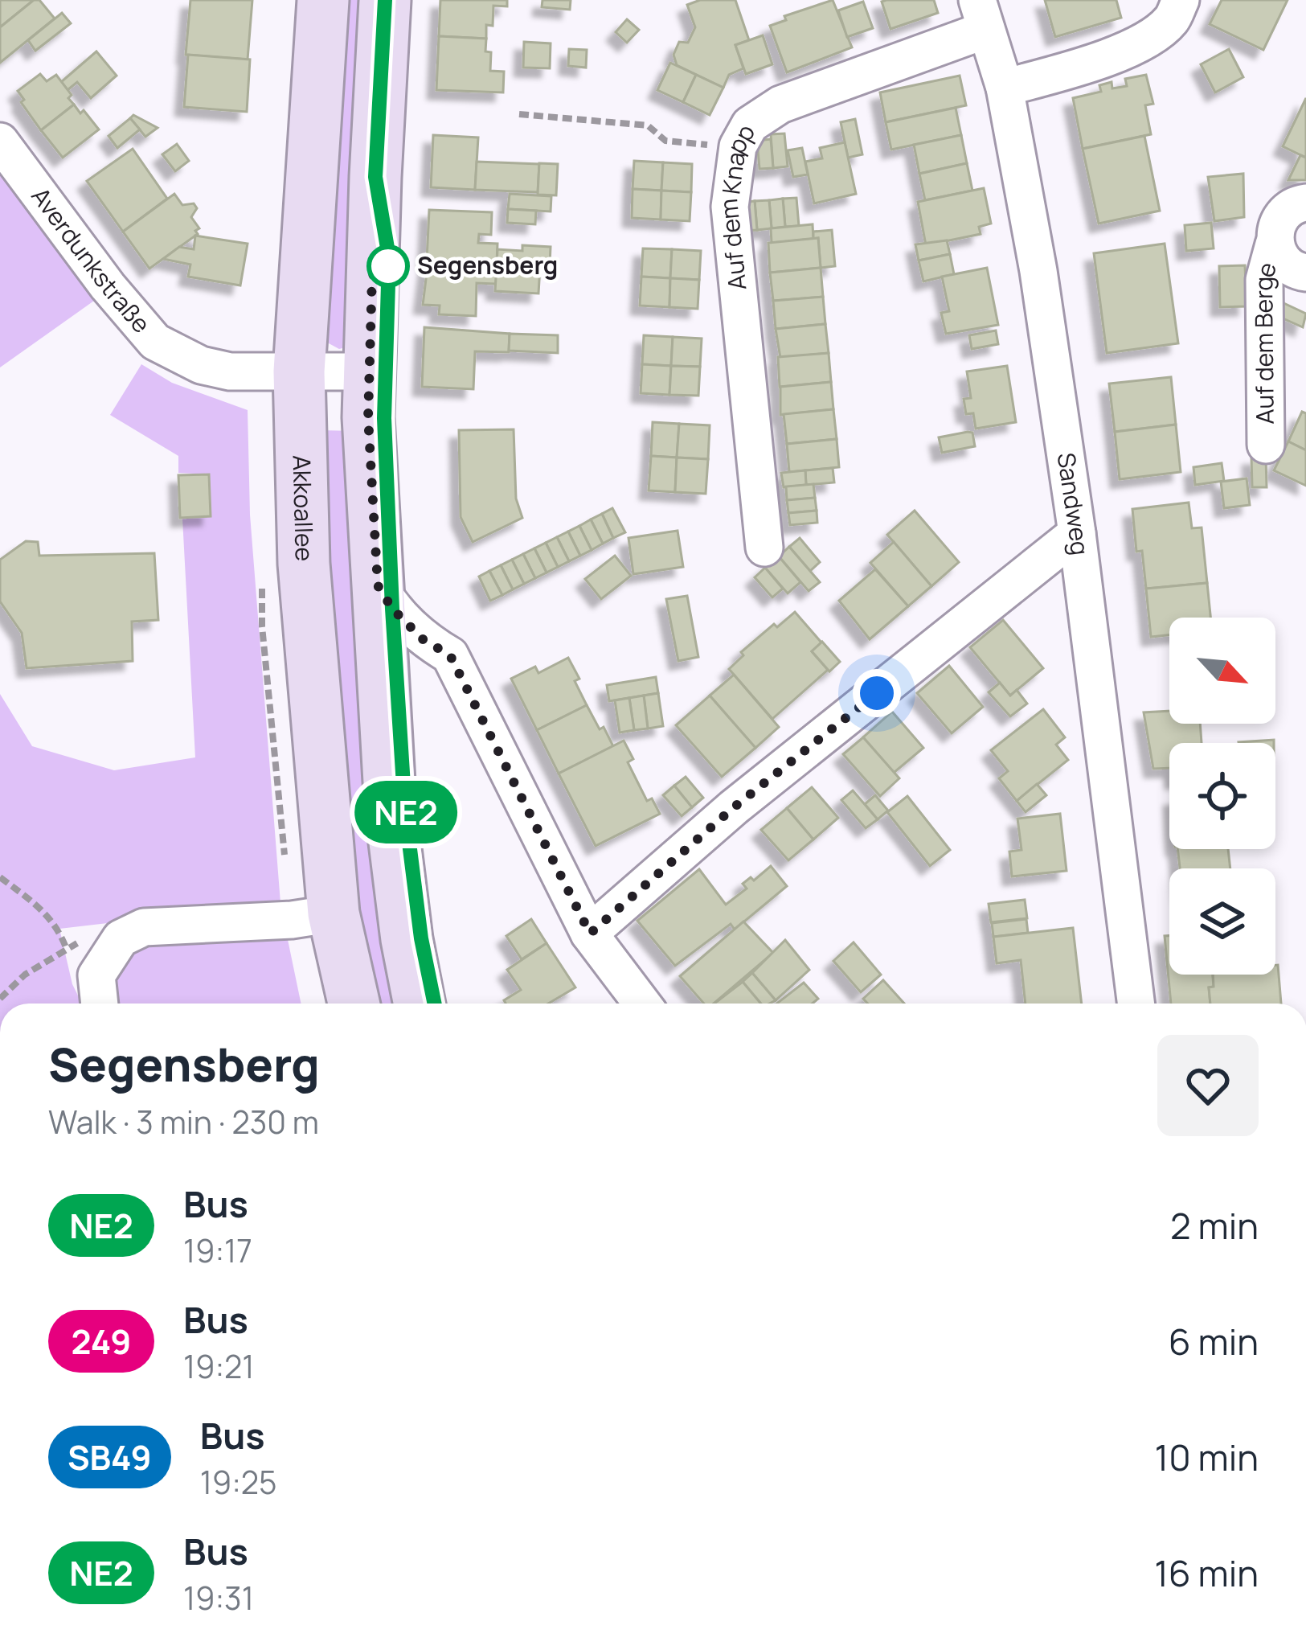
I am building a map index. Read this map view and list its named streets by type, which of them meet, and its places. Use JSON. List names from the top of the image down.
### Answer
{
  "streets": {
    "main road": ["Akkoallee"],
    "street": [
      "Auf dem Knapp",
      "Averdunkstraße",
      "Auf dem Berge",
      "Sandweg"
    ]
  },
  "crossings": [
    ["Auf dem Knapp", "Sandweg"],
    ["Averdunkstraße", "Akkoallee"]
  ],
  "places": ["Segensberg"],
  "lines": ["bus line NE2"],
  "north": "bottom right",
  "page": {
    "on_map": "NE2",
    "heading": ["Segensberg", "Walk · 3 min · 230 m"],
    "list": [
      {
        "mark": "NE2",
        "name": "Bus",
        "note": "19:17",
        "value": "2 min"
      },
      {
        "mark": "249",
        "name": "Bus",
        "note": "19:21",
        "value": "6 min"
      },
      {
        "mark": "SB49",
        "name": "Bus",
        "note": "19:25",
        "value": "10 min"
      },
      {
        "mark": "NE2",
        "name": "Bus",
        "note": "19:31",
        "value": "16 min"
      }
    ]
  }
}
